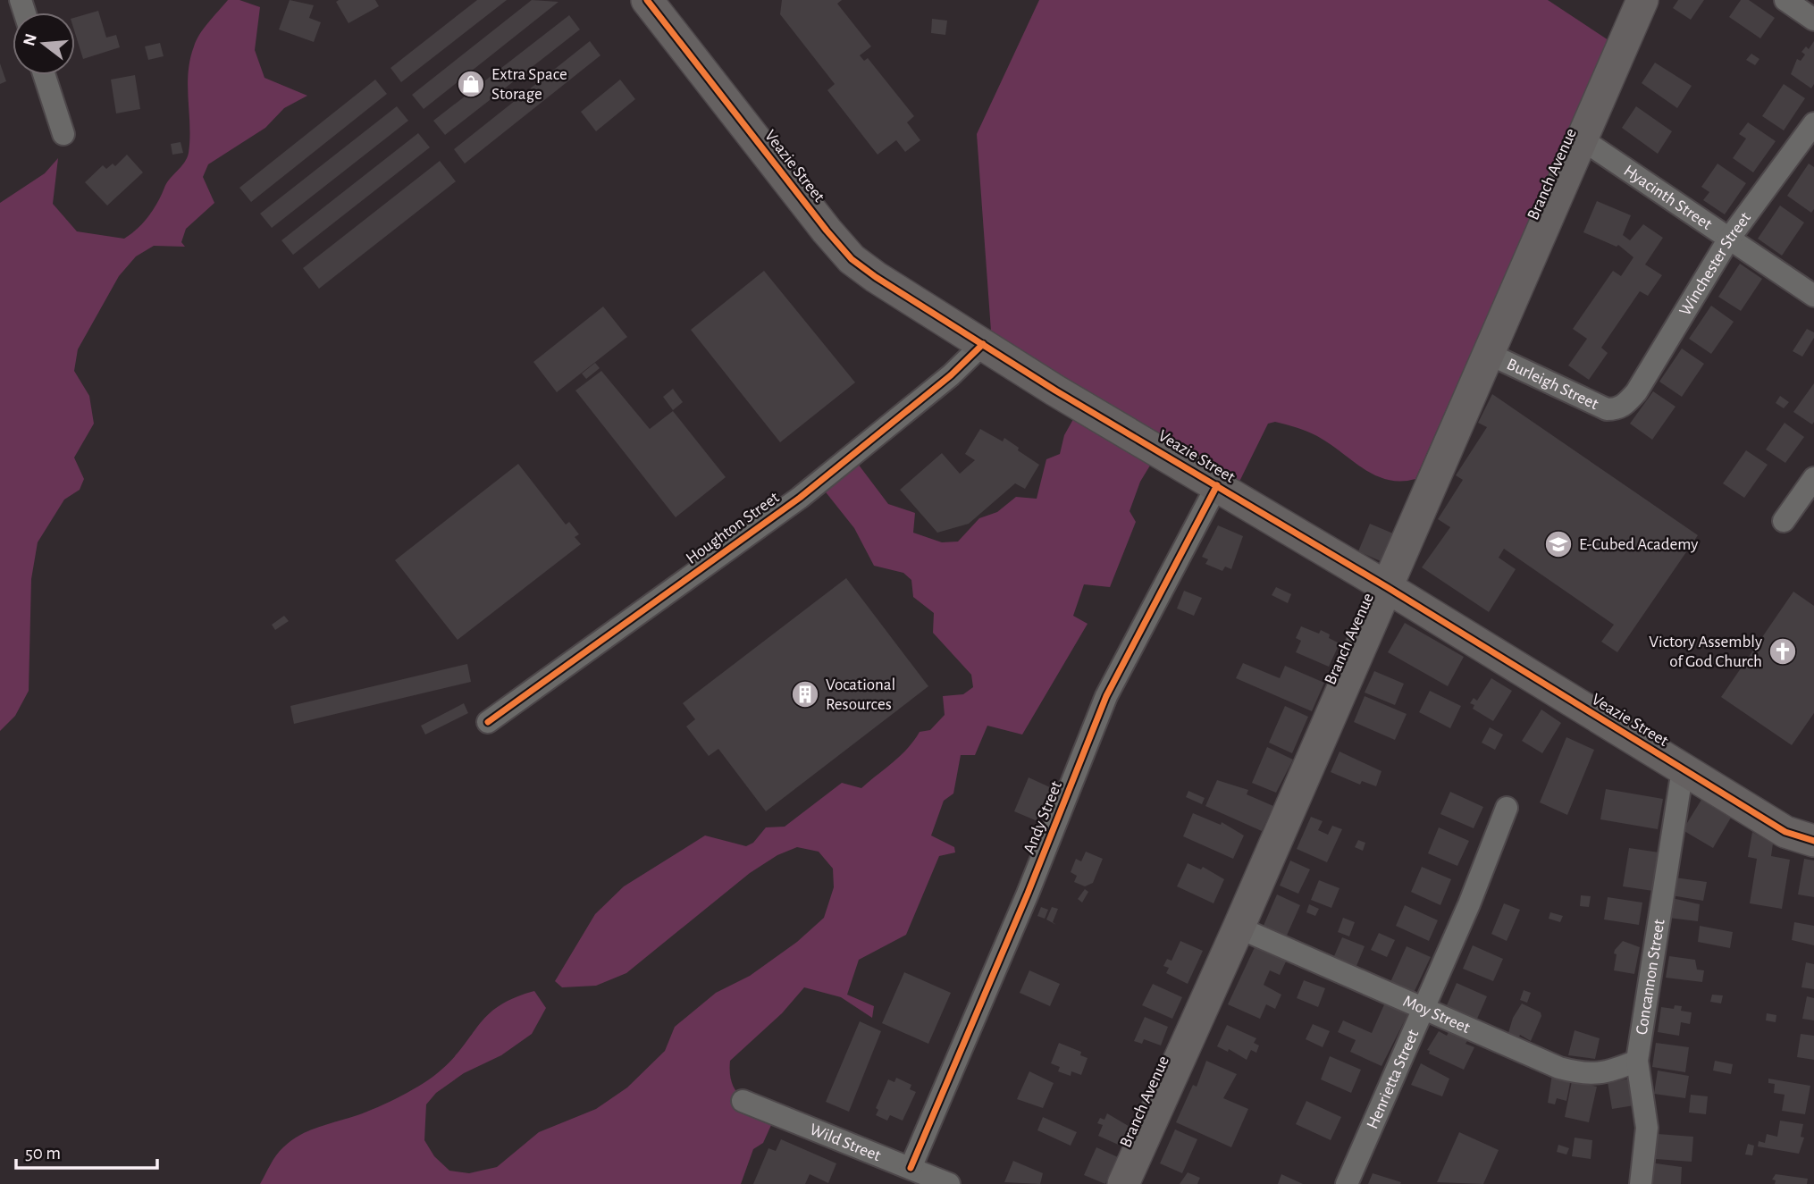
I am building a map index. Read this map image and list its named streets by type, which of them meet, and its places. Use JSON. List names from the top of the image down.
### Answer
{
  "streets": {
    "street": [
      "Veazie Street",
      "Branch Avenue",
      "Hyacinth Street",
      "Winchester Street",
      "Burleigh Street",
      "Houghton Street",
      "Andy Street",
      "Concannon Street",
      "Moy Street",
      "Henrietta Street",
      "Wild Street"
    ]
  },
  "crossings": [
    ["Veazie Street", "Branch Avenue"],
    ["Veazie Street", "Houghton Street"],
    ["Veazie Street", "Andy Street"],
    ["Veazie Street", "Concannon Street"],
    ["Branch Avenue", "Hyacinth Street"],
    ["Branch Avenue", "Burleigh Street"],
    ["Branch Avenue", "Moy Street"],
    ["Hyacinth Street", "Winchester Street"],
    ["Winchester Street", "Burleigh Street"],
    ["Andy Street", "Wild Street"],
    ["Concannon Street", "Moy Street"],
    ["Moy Street", "Henrietta Street"]
  ],
  "places": {
    "shop": ["Extra Space Storage"],
    "school or university": ["E-Cubed Academy"],
    "church": ["Victory Assembly of God Church"],
    "building": ["Vocational Resources"]
  },
  "scale_bar": "50 m",
  "north": "left"
}
